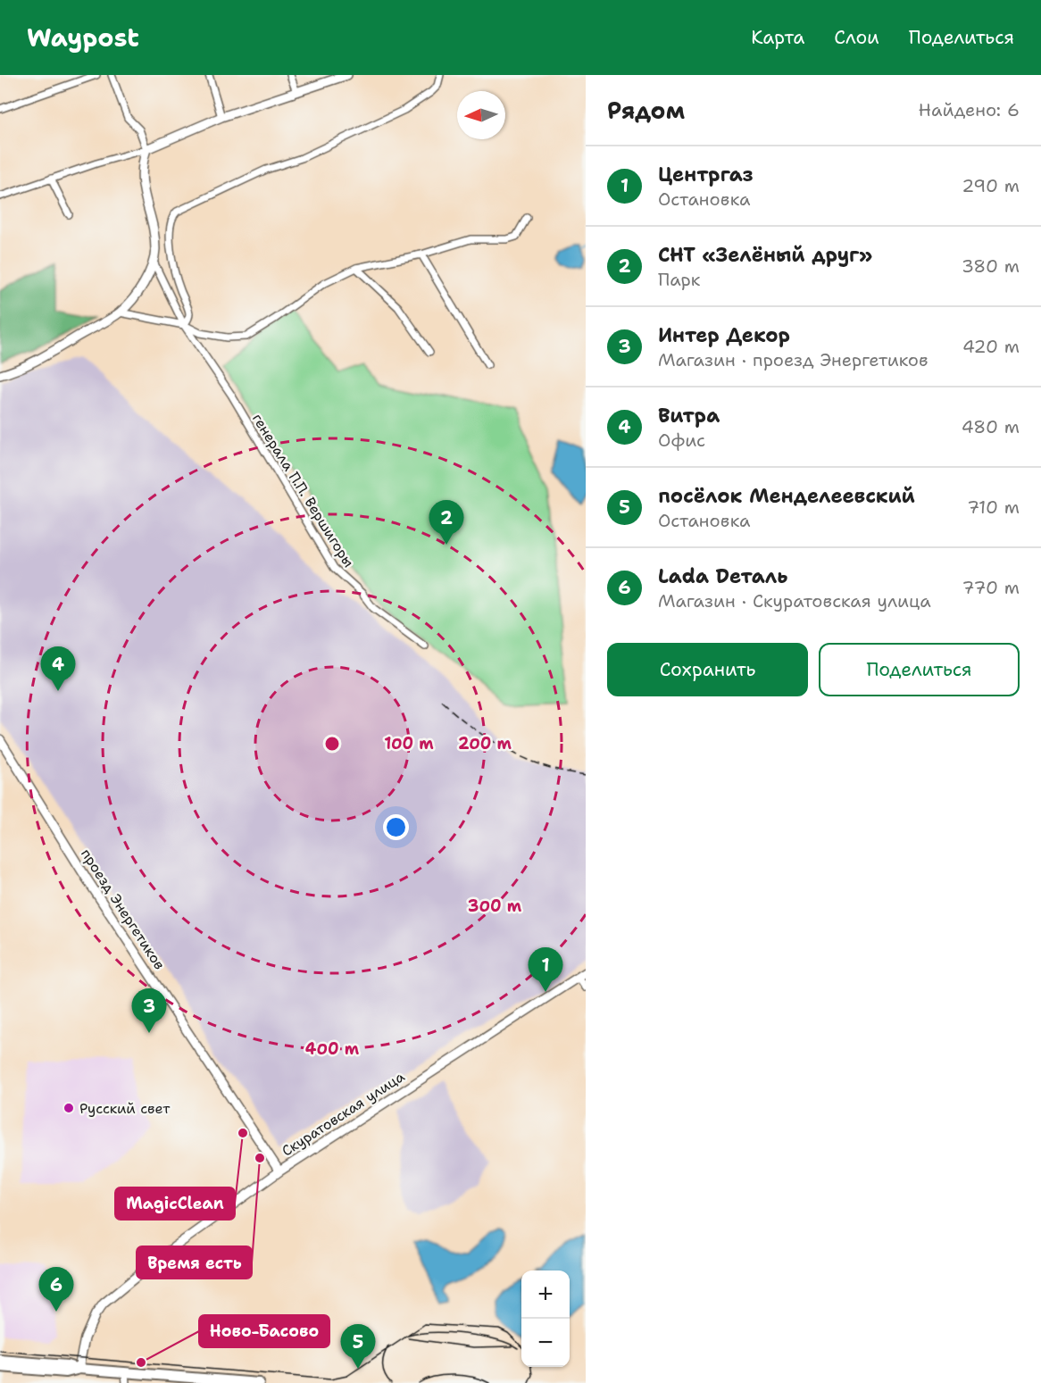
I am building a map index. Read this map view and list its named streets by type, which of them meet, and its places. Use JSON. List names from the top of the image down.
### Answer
{
  "streets": {
    "street": ["генерала П.П. Вершигоры", "проезд Энергетиков", "Скуратовская улица"]
  },
  "crossings": [
    ["проезд Энергетиков", "Скуратовская улица"]
  ],
  "places": [
    "Русский свет",
    "MagicClean",
    "Время есть",
    "Ново-Басово"
  ],
  "north": "left",
  "page": {
    "header": "Waypost",
    "nav": ["Карта", "Слои", "Поделиться"],
    "heading": ["Рядом", "Найдено: 6"],
    "list": [
      {
        "mark": "1",
        "name": "Центргаз",
        "note": "Остановка",
        "value": "290 m"
      },
      {
        "mark": "2",
        "name": "СНТ «Зелёный друг»",
        "note": "Парк",
        "value": "380 m"
      },
      {
        "mark": "3",
        "name": "Интер Декор",
        "note": "Магазин · проезд Энергетиков",
        "value": "420 m"
      },
      {
        "mark": "4",
        "name": "Витра",
        "note": "Офис",
        "value": "480 m"
      },
      {
        "mark": "5",
        "name": "посёлок Менделеевский",
        "note": "Остановка",
        "value": "710 m"
      },
      {
        "mark": "6",
        "name": "Lada Dеталь",
        "note": "Магазин · Скуратовская улица",
        "value": "770 m"
      }
    ],
    "pins": [
      "2",
      "4",
      "1",
      "3",
      "6",
      "5"
    ],
    "buttons": ["Сохранить", "Поделиться"],
    "map_buttons": ["+", "−"]
  },
  "rings": [
    "100 m",
    "200 m",
    "300 m",
    "400 m"
  ]
}
